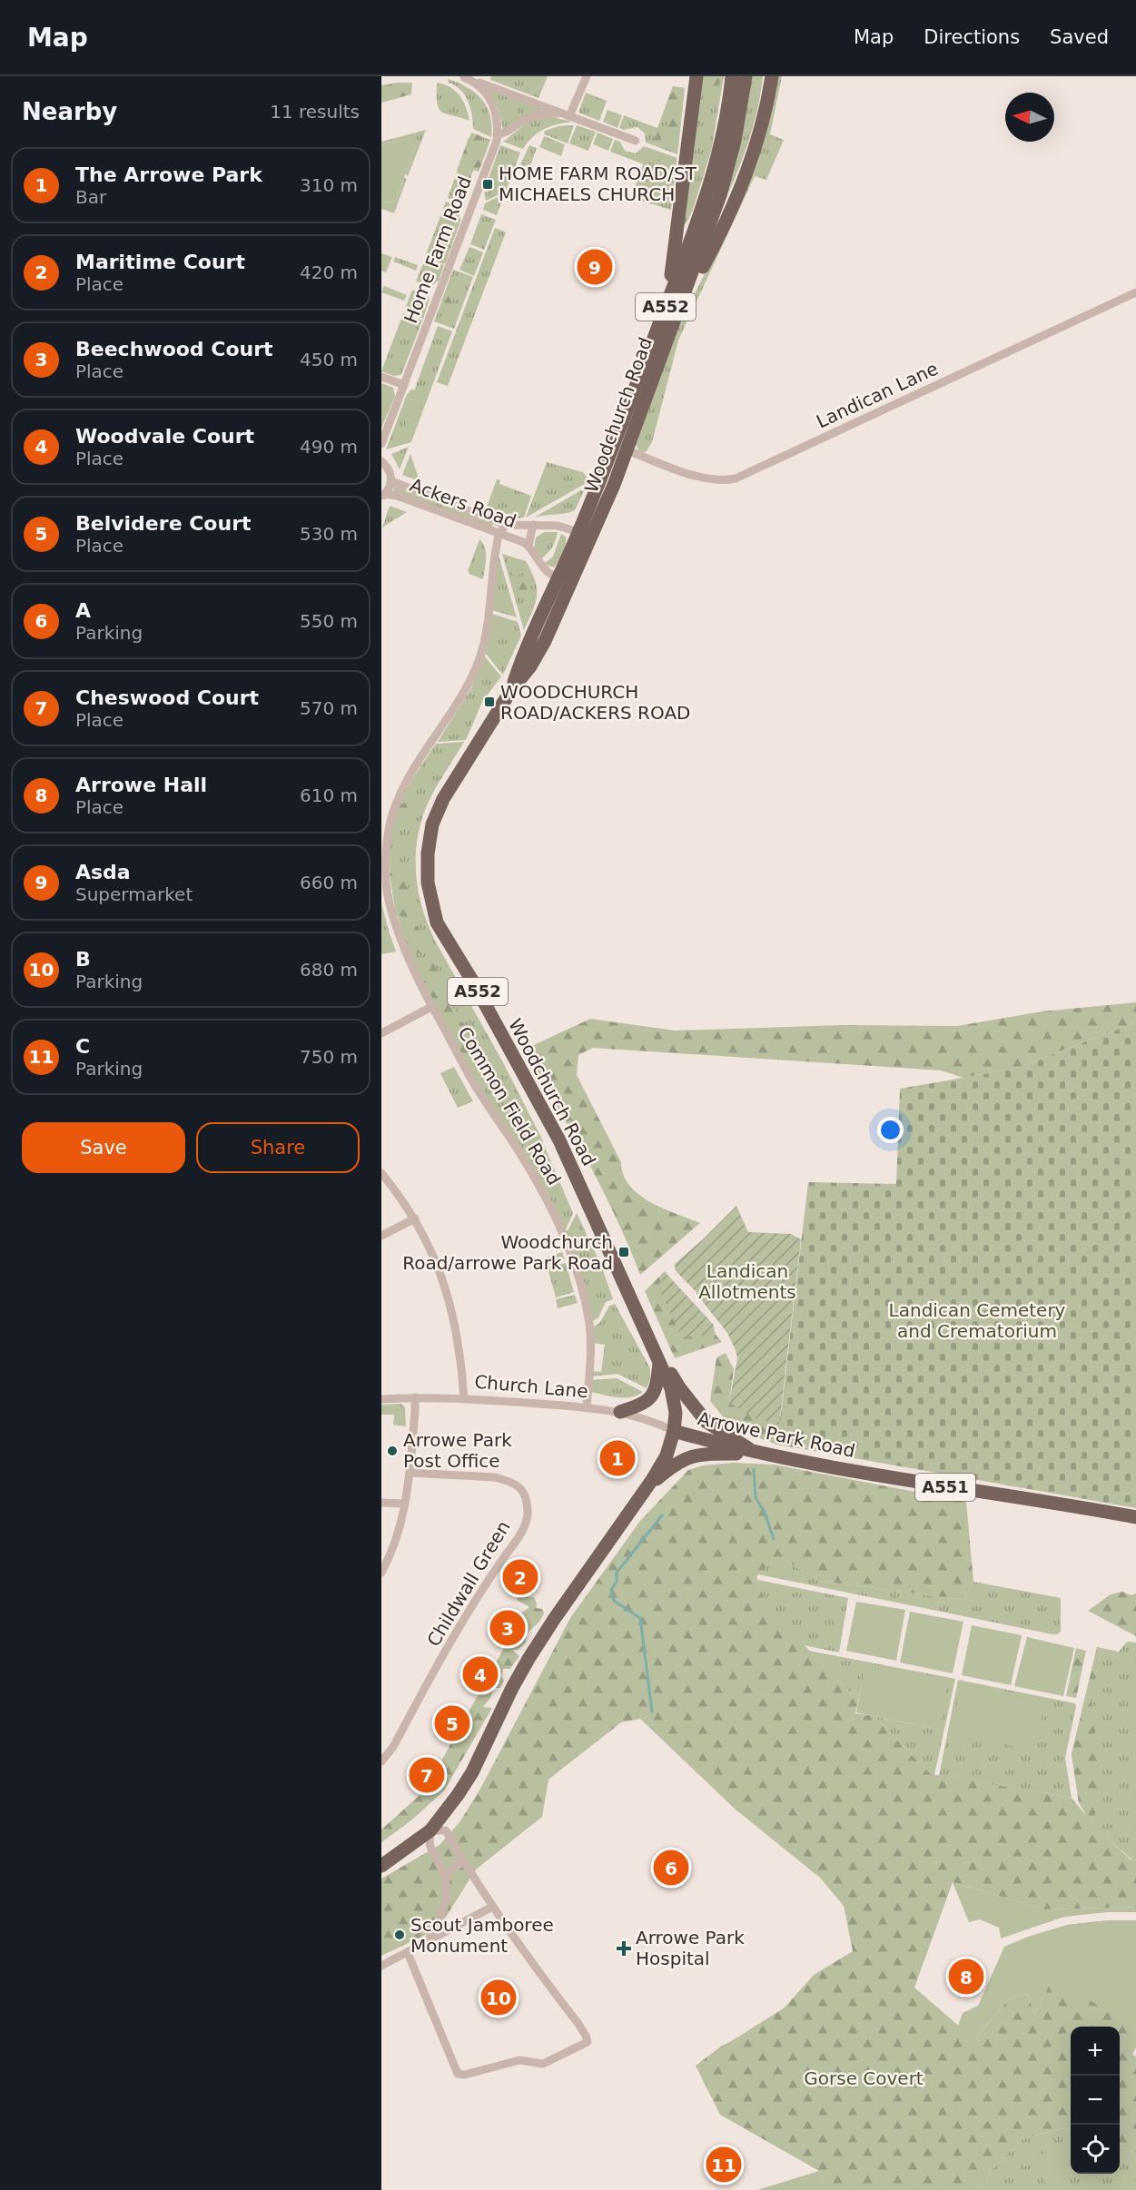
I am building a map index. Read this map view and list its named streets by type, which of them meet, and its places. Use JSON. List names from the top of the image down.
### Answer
{
  "streets": {
    "main road": [
      "A552",
      "Woodchurch Road",
      "Arrowe Park Road",
      "A551"
    ],
    "street": [
      "Home Farm Road",
      "Landican Lane",
      "Ackers Road",
      "Common Field Road",
      "Church Lane",
      "Childwall Green"
    ]
  },
  "crossings": [
    ["Landican Lane", "Woodchurch Road"],
    ["Woodchurch Road", "Ackers Road"],
    ["Woodchurch Road", "Church Lane"],
    ["Woodchurch Road", "Arrowe Park Road"],
    ["Ackers Road", "Common Field Road"],
    ["Common Field Road", "Church Lane"],
    ["Church Lane", "Arrowe Park Road"]
  ],
  "parks": ["Landican Allotments", "Landican Cemetery and Crematorium", "Gorse Covert"],
  "places": {
    "transit": ["HOME FARM ROAD/ST MICHAELS CHURCH", "WOODCHURCH ROAD/ACKERS ROAD", "Woodchurch Road/arrowe Park Road"],
    "other": ["Arrowe Park Post Office", "Scout Jamboree Monument"],
    "health": ["Arrowe Park Hospital"]
  },
  "north": "left",
  "page": {
    "header": "Map",
    "nav": ["Map", "Directions", "Saved"],
    "heading": ["Nearby", "11 results"],
    "list": [
      {
        "mark": "1",
        "name": "The Arrowe Park",
        "note": "Bar",
        "value": "310 m"
      },
      {
        "mark": "2",
        "name": "Maritime Court",
        "note": "Place",
        "value": "420 m"
      },
      {
        "mark": "3",
        "name": "Beechwood Court",
        "note": "Place",
        "value": "450 m"
      },
      {
        "mark": "4",
        "name": "Woodvale Court",
        "note": "Place",
        "value": "490 m"
      },
      {
        "mark": "5",
        "name": "Belvidere Court",
        "note": "Place",
        "value": "530 m"
      },
      {
        "mark": "6",
        "name": "A",
        "note": "Parking",
        "value": "550 m"
      },
      {
        "mark": "7",
        "name": "Cheswood Court",
        "note": "Place",
        "value": "570 m"
      },
      {
        "mark": "8",
        "name": "Arrowe Hall",
        "note": "Place",
        "value": "610 m"
      },
      {
        "mark": "9",
        "name": "Asda",
        "note": "Supermarket",
        "value": "660 m"
      },
      {
        "mark": "10",
        "name": "B",
        "note": "Parking",
        "value": "680 m"
      },
      {
        "mark": "11",
        "name": "C",
        "note": "Parking",
        "value": "750 m"
      }
    ],
    "pins": [
      "9",
      "1",
      "2",
      "3",
      "4",
      "5",
      "7",
      "6",
      "8",
      "10",
      "11"
    ],
    "buttons": ["Save", "Share"],
    "map_buttons": ["+", "−"]
  }
}
